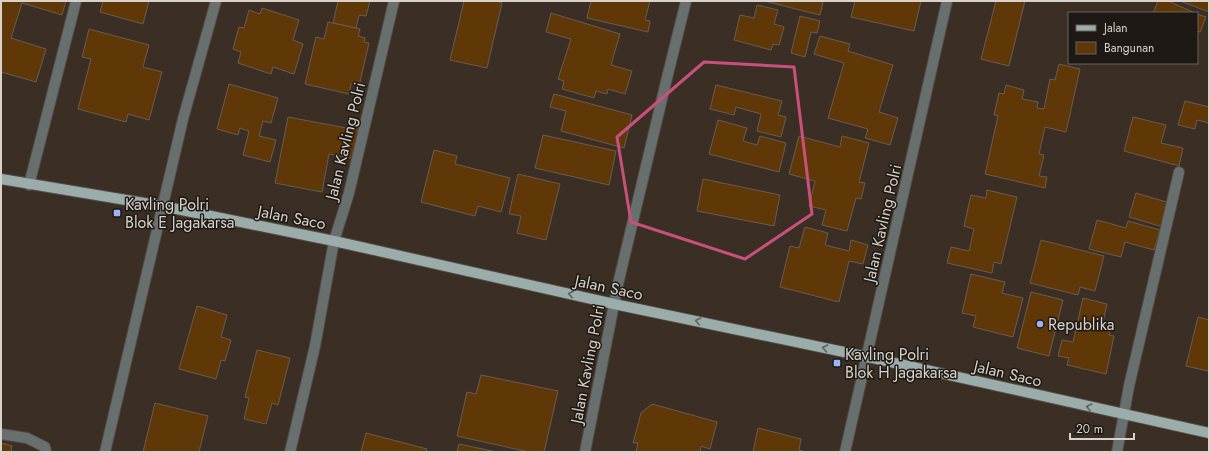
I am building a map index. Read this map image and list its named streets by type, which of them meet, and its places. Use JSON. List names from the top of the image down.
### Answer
{
  "streets": {
    "main road": ["Jalan Saco"],
    "street": ["Jalan Kavling Polri"]
  },
  "crossings": [
    ["Jalan Kavling Polri", "Jalan Saco"]
  ],
  "one_way": ["Jalan Saco"],
  "places": {
    "transit": ["Kavling Polri Blok E Jagakarsa", "Kavling Polri Blok H Jagakarsa"],
    "other": ["Republika"]
  },
  "legend": ["Jalan", "Bangunan"],
  "scale_bar": "20 m"
}
